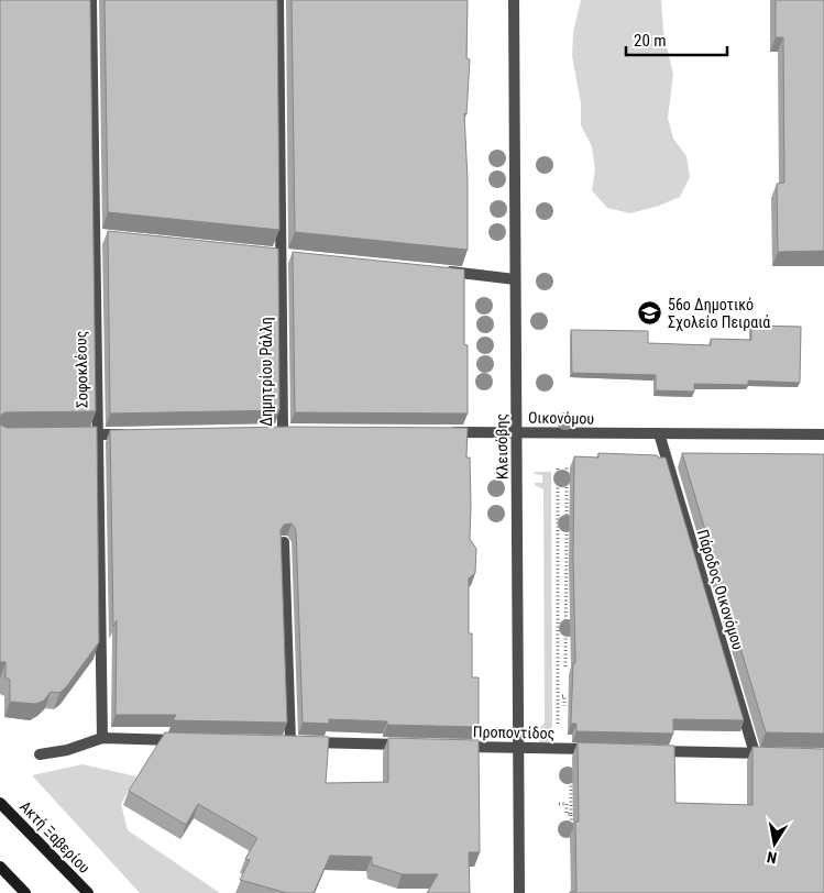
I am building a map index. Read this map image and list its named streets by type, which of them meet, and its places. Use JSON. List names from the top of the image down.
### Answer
{
  "streets": {
    "main road": ["Ακτή Ξαβερίου"],
    "street": [
      "Σοφοκλέους",
      "Δημητρίου Ράλλη",
      "Οικονόμου",
      "Κλεισόβης",
      "Πάροδος Οικονόμου",
      "Προποντίδος"
    ]
  },
  "crossings": [
    ["Οικονόμου", "Κλεισόβης"],
    ["Οικονόμου", "Πάροδος Οικονόμου"],
    ["Κλεισόβης", "Προποντίδος"]
  ],
  "places": {
    "school or university": ["56ο Δημοτικό Σχολείο Πειραιά"]
  },
  "scale_bar": "20 m",
  "north": "bottom"
}
